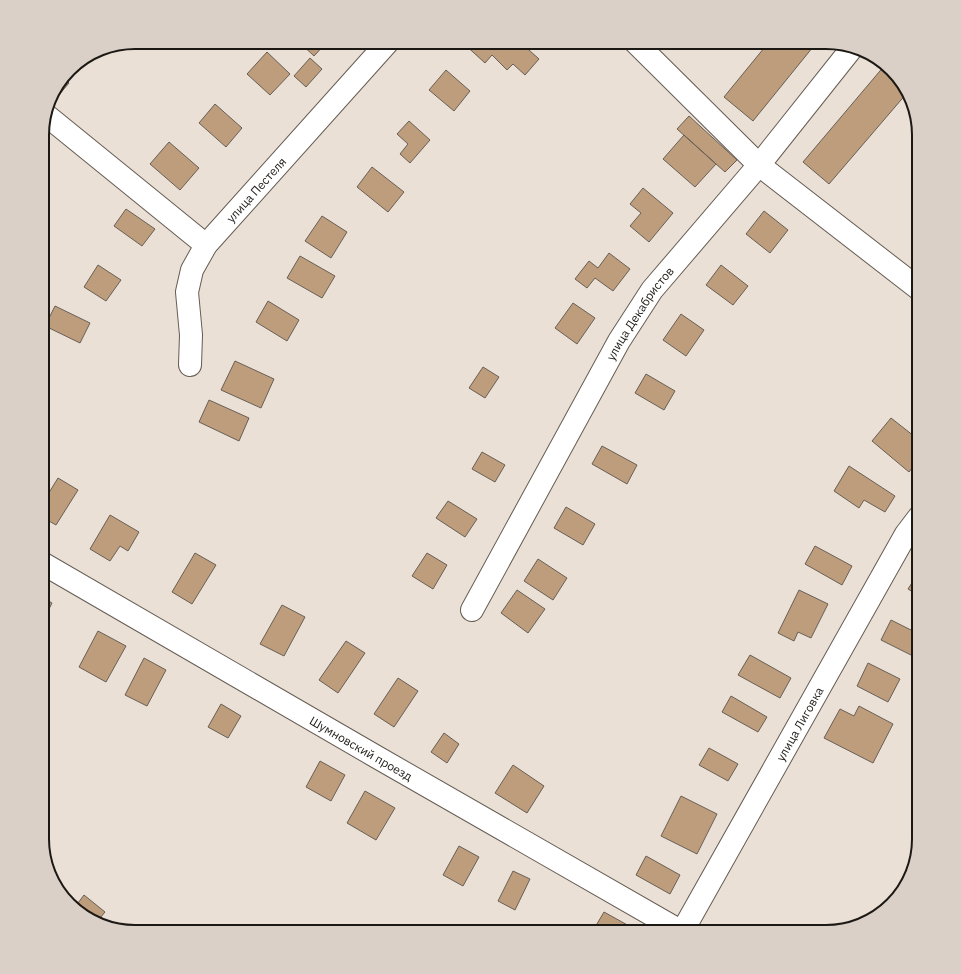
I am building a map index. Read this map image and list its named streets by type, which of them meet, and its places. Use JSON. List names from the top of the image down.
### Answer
{
  "streets": {
    "street": [
      "улица Пестеля",
      "улица Декабристов",
      "улица Лиговка",
      "Шумновский проезд"
    ]
  }
}
